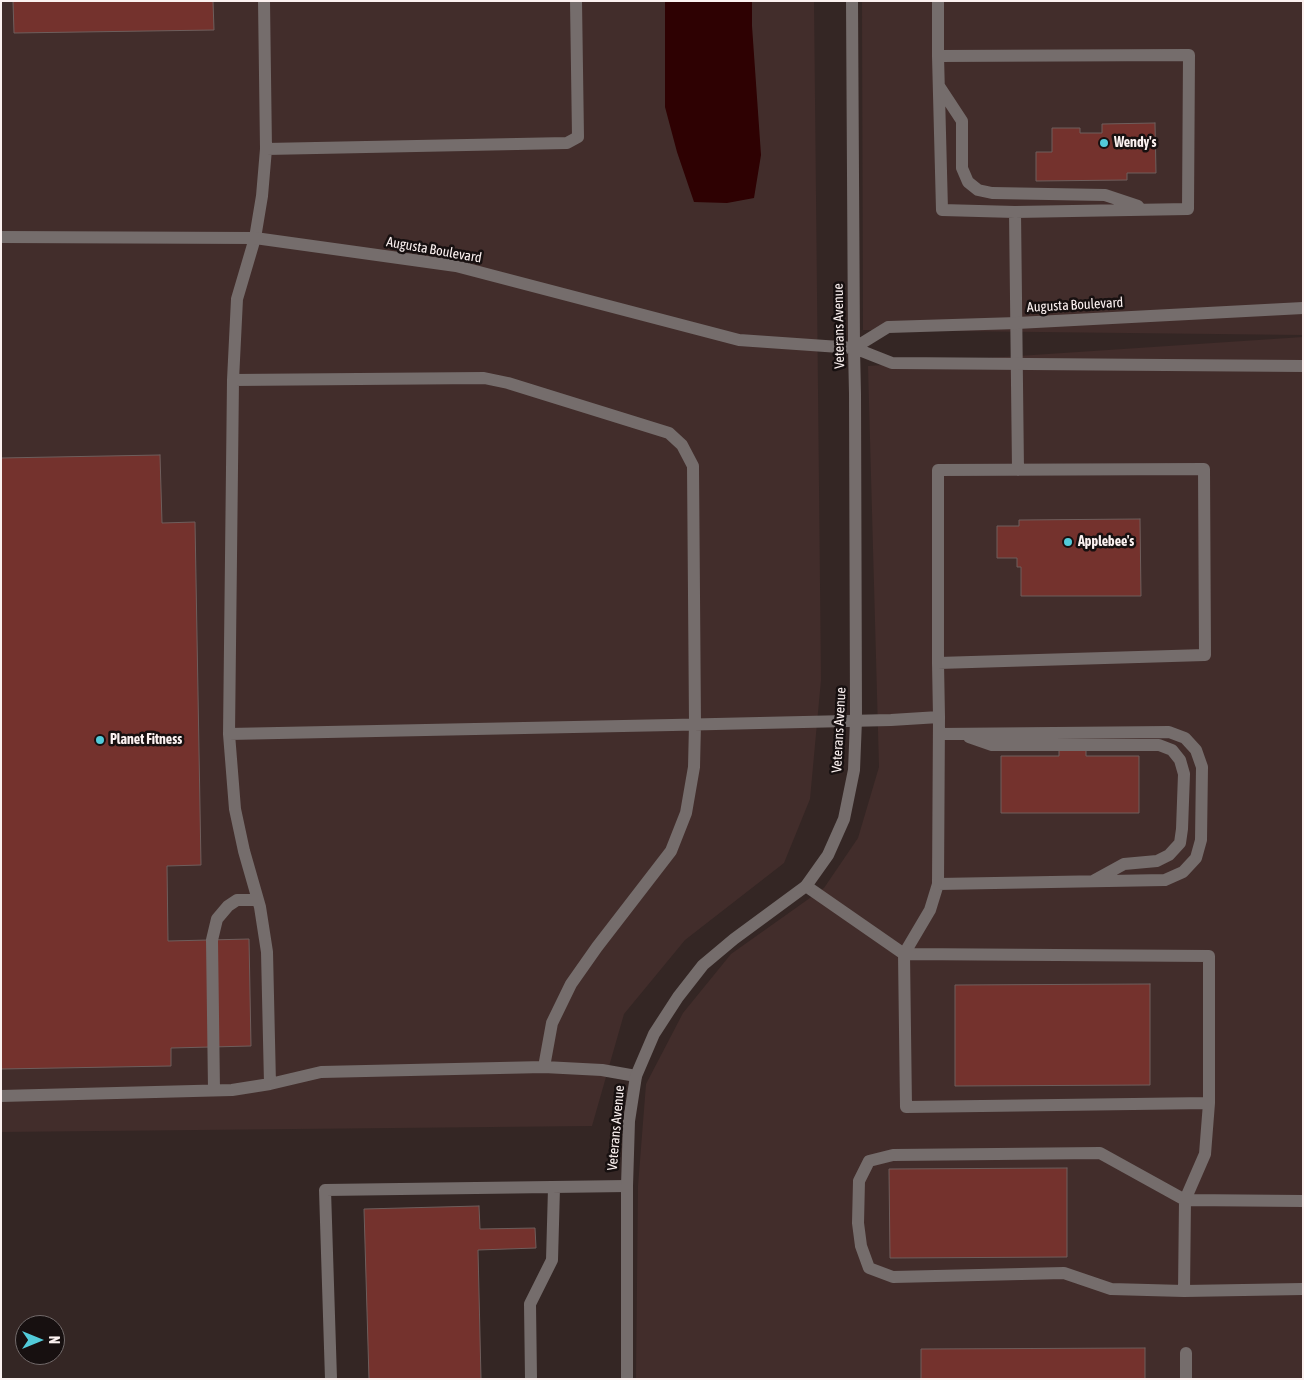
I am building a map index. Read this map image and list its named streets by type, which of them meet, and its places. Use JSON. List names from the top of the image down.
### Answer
{
  "streets": {
    "street": ["Augusta Boulevard", "Veterans Avenue"]
  },
  "crossings": [
    ["Augusta Boulevard", "Veterans Avenue"]
  ],
  "places": ["Wendy's", "Applebee's", "Planet Fitness"],
  "north": "right"
}
